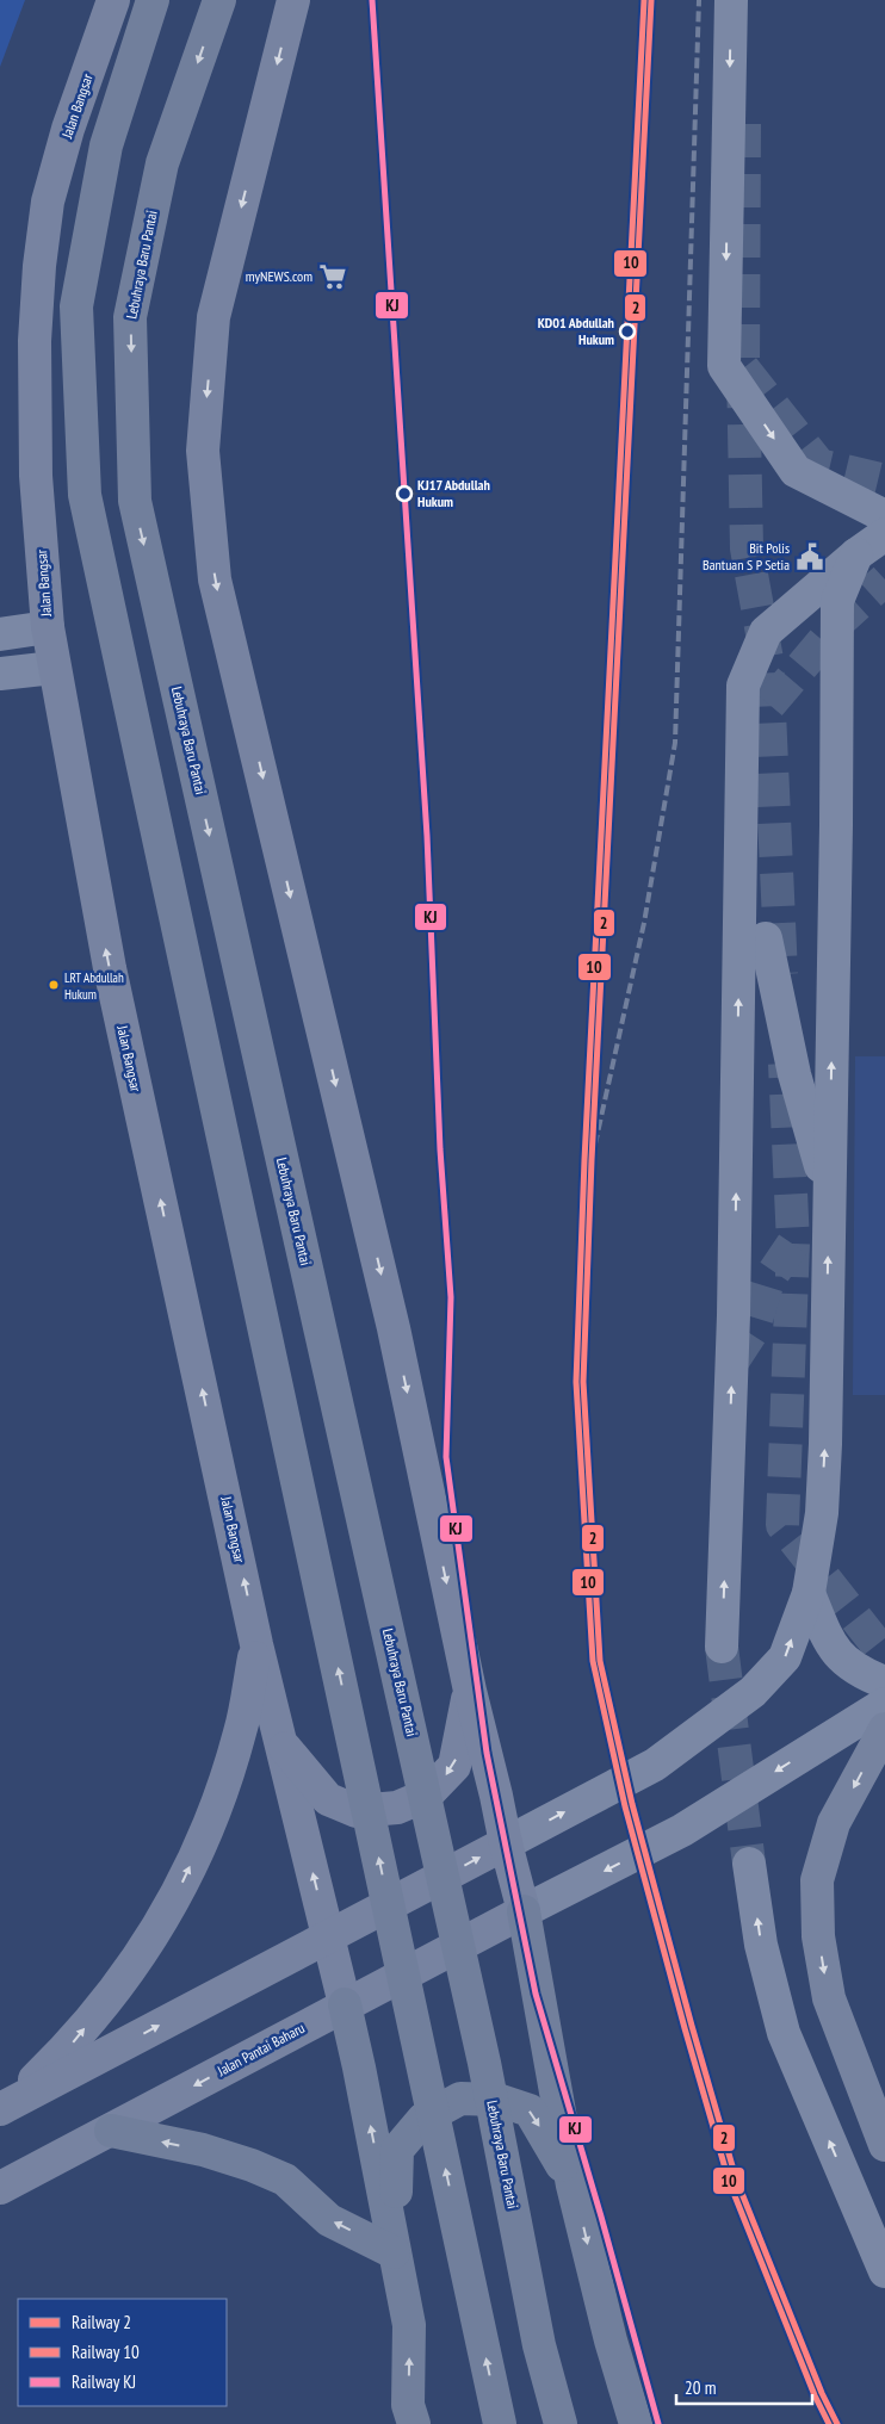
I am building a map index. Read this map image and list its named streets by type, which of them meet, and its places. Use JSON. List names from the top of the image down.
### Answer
{
  "streets": {
    "highway": ["Lebuhraya Baru Pantai"],
    "main road": ["Jalan Bangsar", "Jalan Pantai Baharu"]
  },
  "crossings": [
    ["Jalan Bangsar", "Jalan Pantai Baharu"]
  ],
  "places": {
    "supermarket": ["myNEWS.com"],
    "other": ["KD01 Abdullah Hukum", "KJ17 Abdullah Hukum", "LRT Abdullah Hukum"],
    "public building": ["Bit Polis Bantuan S P Setia"]
  },
  "lines": ["rail line 2", "rail line 10", "rail line KJ"],
  "legend": ["Railway 2", "Railway 10", "Railway KJ"],
  "scale_bar": "20 m"
}
